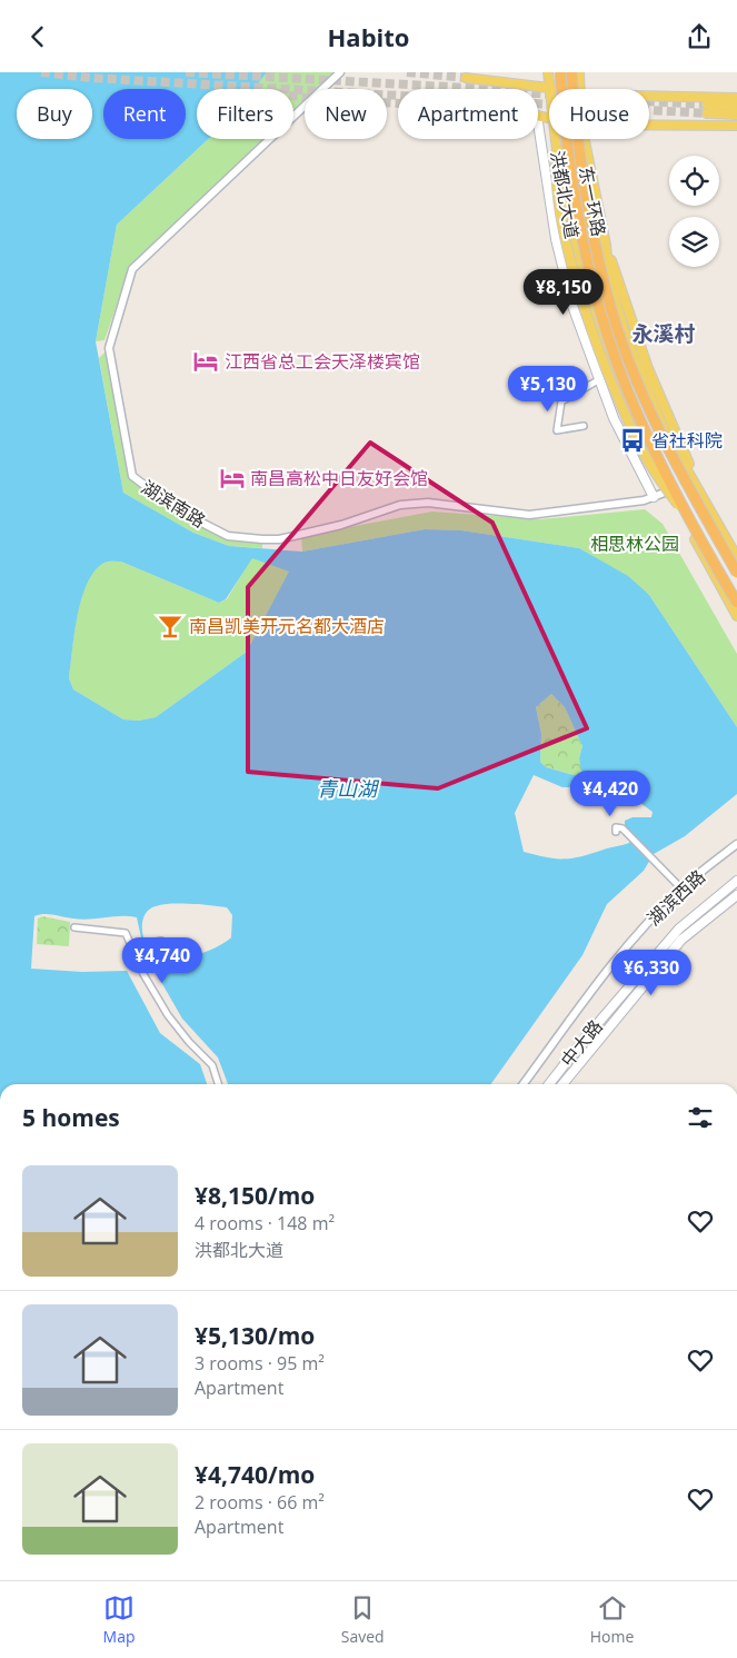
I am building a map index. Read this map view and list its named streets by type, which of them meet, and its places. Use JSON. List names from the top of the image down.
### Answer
{
  "streets": {
    "highway": ["东一环路"],
    "main road": ["洪都北大道", "中大路"],
    "street": ["湖滨南路", "湖滨西路"]
  },
  "crossings": [
    ["洪都北大道", "湖滨南路"]
  ],
  "districts": ["永溪村"],
  "water": ["青山湖"],
  "parks": ["相思林公园"],
  "places": {
    "hotel": ["江西省总工会天泽楼宾馆", "南昌高松中日友好会馆"],
    "bus stop": ["省社科院"],
    "bar": ["南昌凯美开元名都大酒店"]
  },
  "page": {
    "header": "Habito",
    "chip": [
      "Buy",
      "Rent",
      "Filters",
      "New",
      "Apartment",
      "House"
    ],
    "price": [
      "¥8,150",
      "¥5,130",
      "¥4,420",
      "¥4,740",
      "¥6,330"
    ],
    "heading": "5 homes",
    "list": [
      {
        "name": "¥8,150/mo",
        "note": "4 rooms · 148 m² · 洪都北大道"
      },
      {
        "name": "¥5,130/mo",
        "note": "3 rooms · 95 m² · Apartment"
      },
      {
        "name": "¥4,740/mo",
        "note": "2 rooms · 66 m² · Apartment"
      }
    ],
    "tabs": ["Map", "Saved", "Home"]
  }
}
